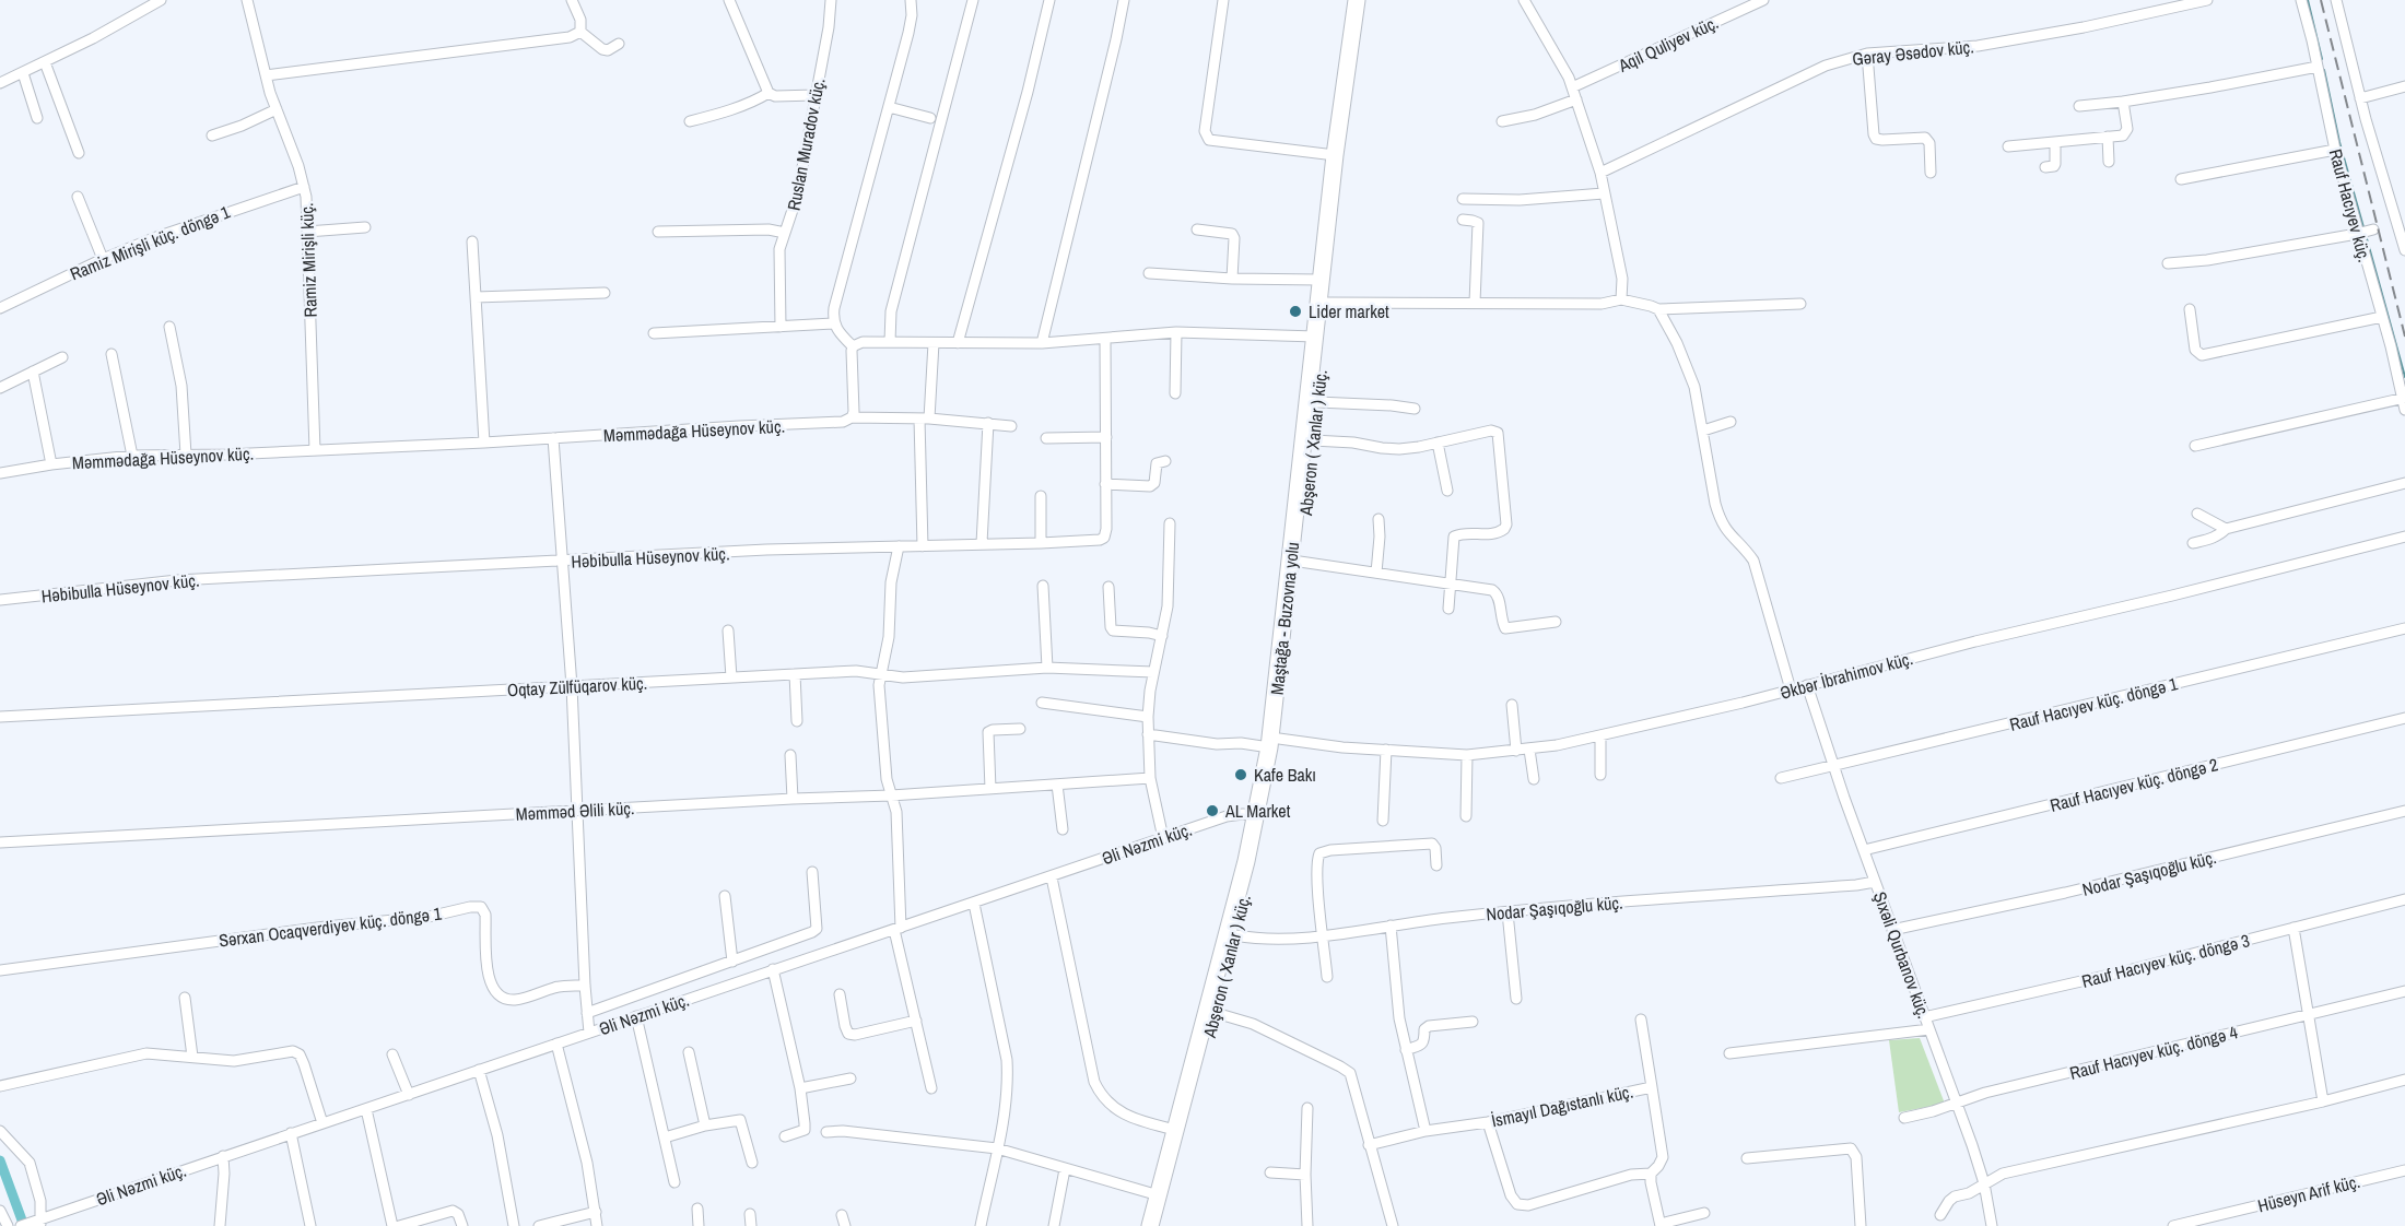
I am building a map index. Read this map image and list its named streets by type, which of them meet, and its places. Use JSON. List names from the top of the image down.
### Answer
{
  "streets": {
    "main road": ["Abşeron ( Xanlar ) küç.", "Maştağa - Buzovna yolu"],
    "street": [
      "Aqil Quliyev küç.",
      "Gəray Əsədov küç.",
      "Ruslan Muradov küç.",
      "Rauf Hacıyev küç.",
      "Ramiz Mirişli küç. döngə 1",
      "Ramiz Mirişli küç.",
      "Məmmədağa Hüseynov küç.",
      "Həbibulla Hüseynov küç.",
      "Əkbər İbrahimov küç.",
      "Oqtay Zülfüqarov küç.",
      "Rauf Hacıyev küç. döngə 1",
      "Rauf Hacıyev küç. döngə 2",
      "Məmməd Əlili küç.",
      "Əli Nəzmi küç.",
      "Nodar Şaşıqoğlu küç.",
      "Sərxan Ocaqverdiyev küç. döngə 1",
      "Şıxəli Qurbanov küç.",
      "Rauf Hacıyev küç. döngə 3",
      "Rauf Hacıyev küç. döngə 4",
      "İsmayıl Dağıstanlı küç.",
      "Hüseyn Arif küç."
    ]
  },
  "crossings": [
    ["Ramiz Mirişli küç. döngə 1", "Ramiz Mirişli küç."],
    ["Ramiz Mirişli küç.", "Məmmədağa Hüseynov küç."],
    ["Abşeron ( Xanlar ) küç.", "Maştağa - Buzovna yolu"],
    ["Abşeron ( Xanlar ) küç.", "Əkbər İbrahimov küç."],
    ["Abşeron ( Xanlar ) küç.", "Əli Nəzmi küç."],
    ["Abşeron ( Xanlar ) küç.", "Nodar Şaşıqoğlu küç."],
    ["Maştağa - Buzovna yolu", "Əkbər İbrahimov küç."],
    ["Maştağa - Buzovna yolu", "Əli Nəzmi küç."],
    ["Əkbər İbrahimov küç.", "Şıxəli Qurbanov küç."],
    ["Rauf Hacıyev küç. döngə 1", "Şıxəli Qurbanov küç."],
    ["Rauf Hacıyev küç. döngə 2", "Şıxəli Qurbanov küç."],
    ["Nodar Şaşıqoğlu küç.", "Şıxəli Qurbanov küç."],
    ["Şıxəli Qurbanov küç.", "Rauf Hacıyev küç. döngə 3"],
    ["Şıxəli Qurbanov küç.", "Rauf Hacıyev küç. döngə 4"]
  ],
  "places": ["Lider market", "Kafe Bakı", "AL Market"]
}
